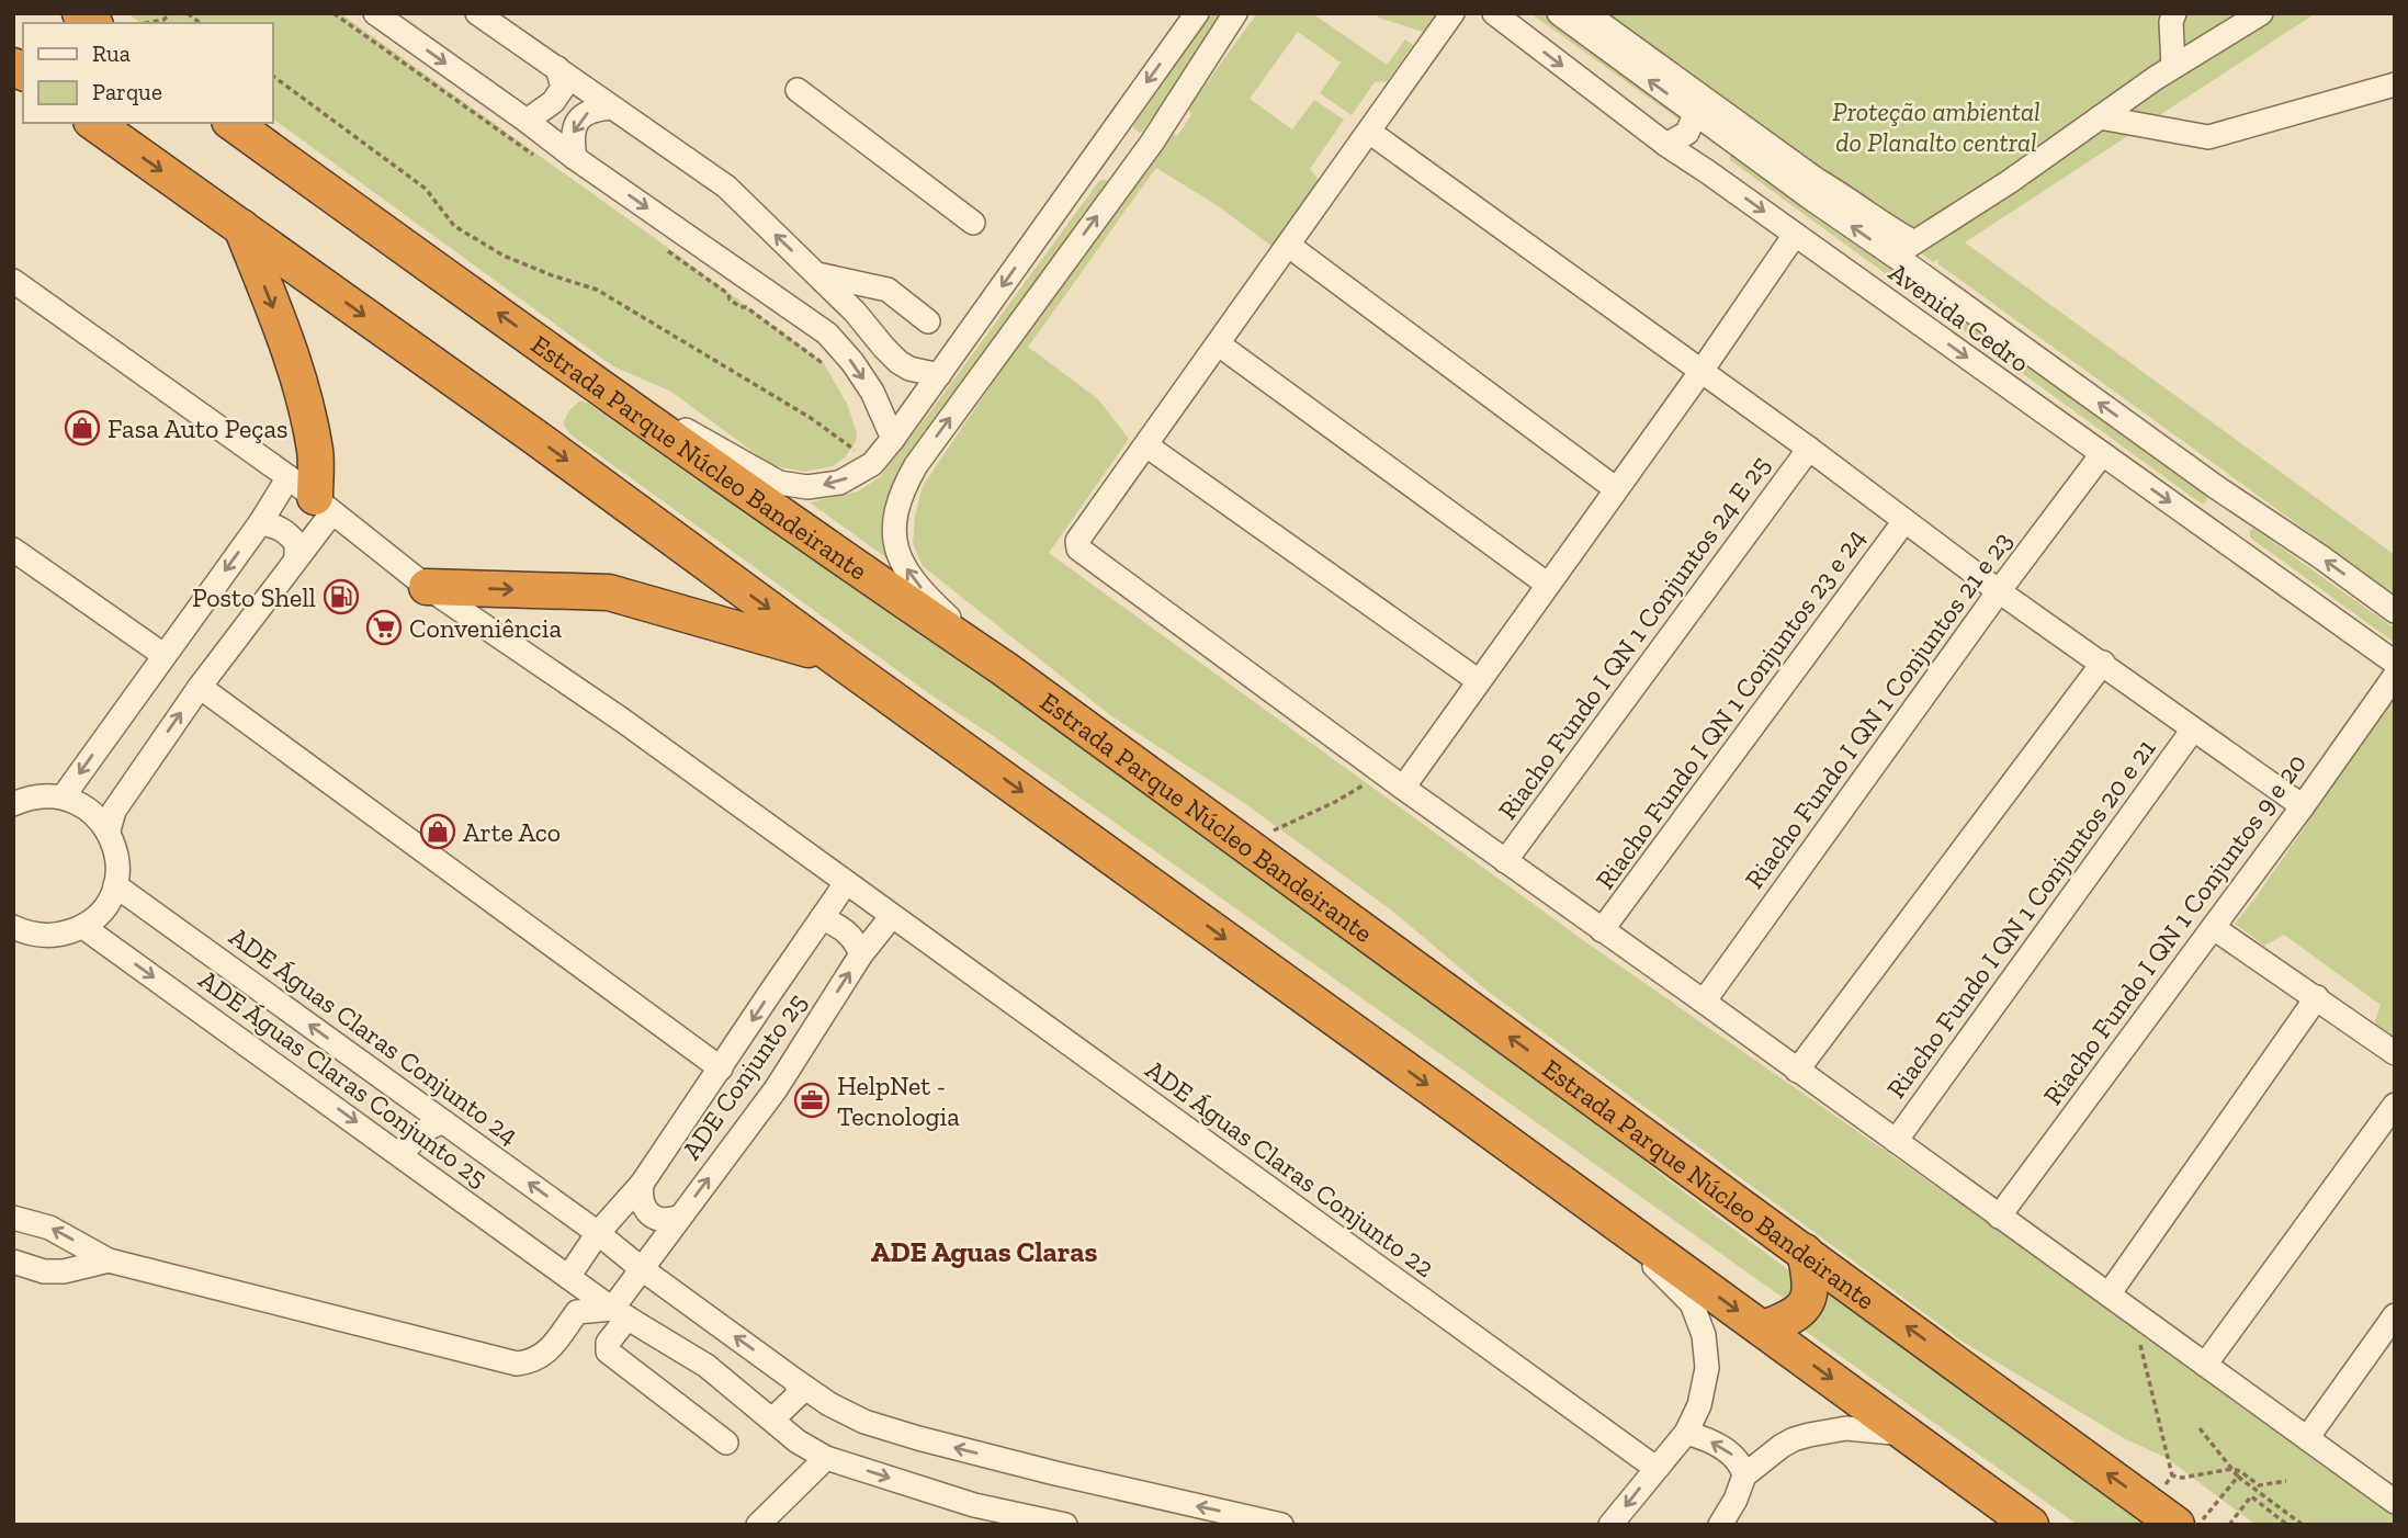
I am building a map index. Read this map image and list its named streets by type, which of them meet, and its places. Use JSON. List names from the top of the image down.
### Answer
{
  "streets": {
    "highway": ["Estrada Parque Núcleo Bandeirante"],
    "street": [
      "Avenida Cedro",
      "Riacho Fundo I QN 1 Conjuntos 24 E 25",
      "Riacho Fundo I QN 1 Conjuntos 23 e 24",
      "Riacho Fundo I QN 1 Conjuntos 21 e 23",
      "Riacho Fundo I QN 1 Conjuntos 20 e 21",
      "Riacho Fundo I QN 1 Conjuntos 9 e 20",
      "ADE Águas Claras Conjunto 24",
      "ADE Conjunto 25",
      "ADE Águas Claras Conjunto 25",
      "ADE Águas Claras Conjunto 22"
    ]
  },
  "crossings": [
    ["Avenida Cedro", "Riacho Fundo I QN 1 Conjuntos 21 e 23"],
    ["ADE Águas Claras Conjunto 24", "ADE Conjunto 25"],
    ["ADE Conjunto 25", "ADE Águas Claras Conjunto 25"],
    ["ADE Conjunto 25", "ADE Águas Claras Conjunto 22"]
  ],
  "districts": ["ADE Aguas Claras"],
  "parks": ["Proteção ambiental do Planalto central"],
  "places": {
    "shop": ["Fasa Auto Peças", "Arte Aco"],
    "fuel station": ["Posto Shell"],
    "supermarket": ["Conveniência"],
    "office": ["HelpNet - Tecnologia"]
  },
  "legend": ["Rua", "Parque"]
}
